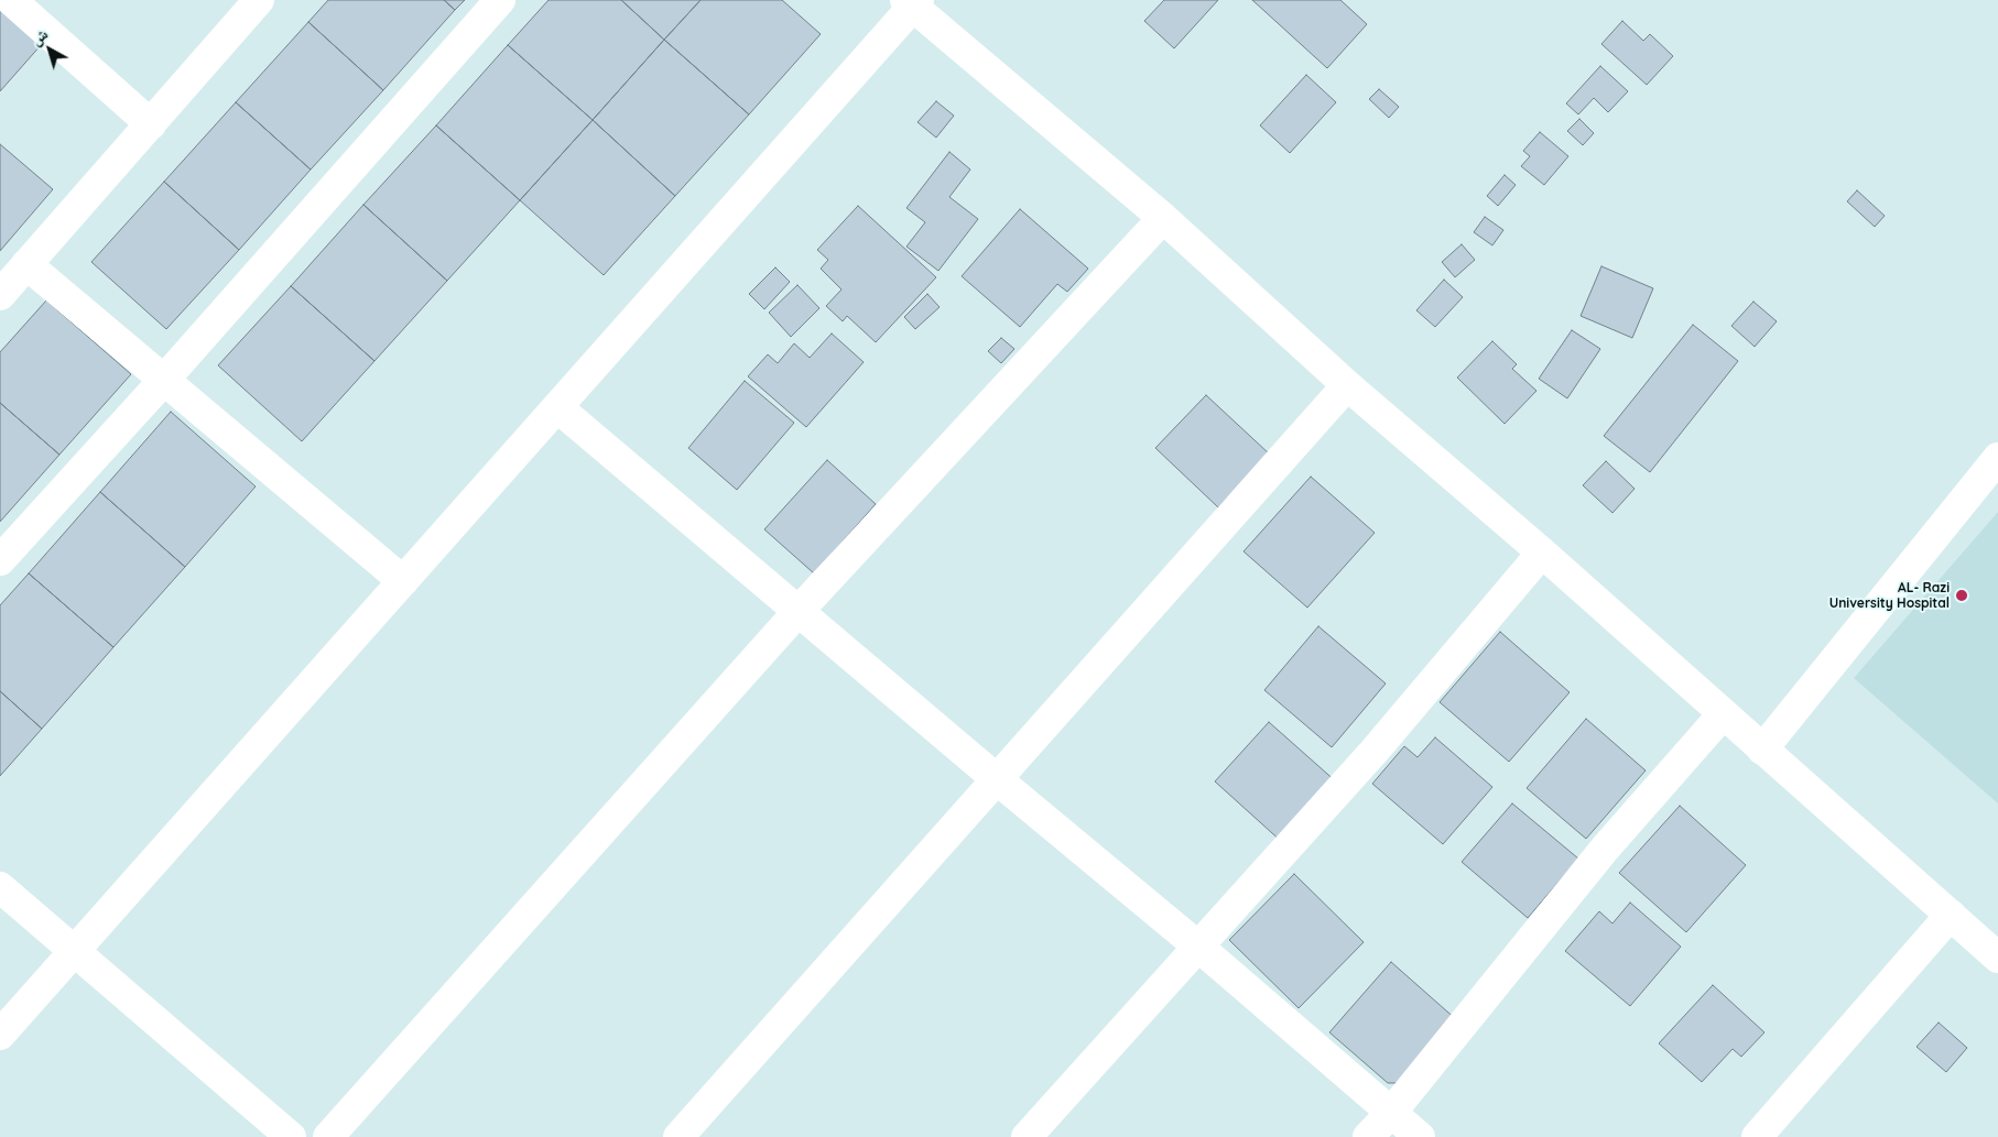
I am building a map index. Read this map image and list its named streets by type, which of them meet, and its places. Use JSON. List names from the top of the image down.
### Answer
{
  "places": ["AL- Razi University Hospital"],
  "north": "top left"
}
